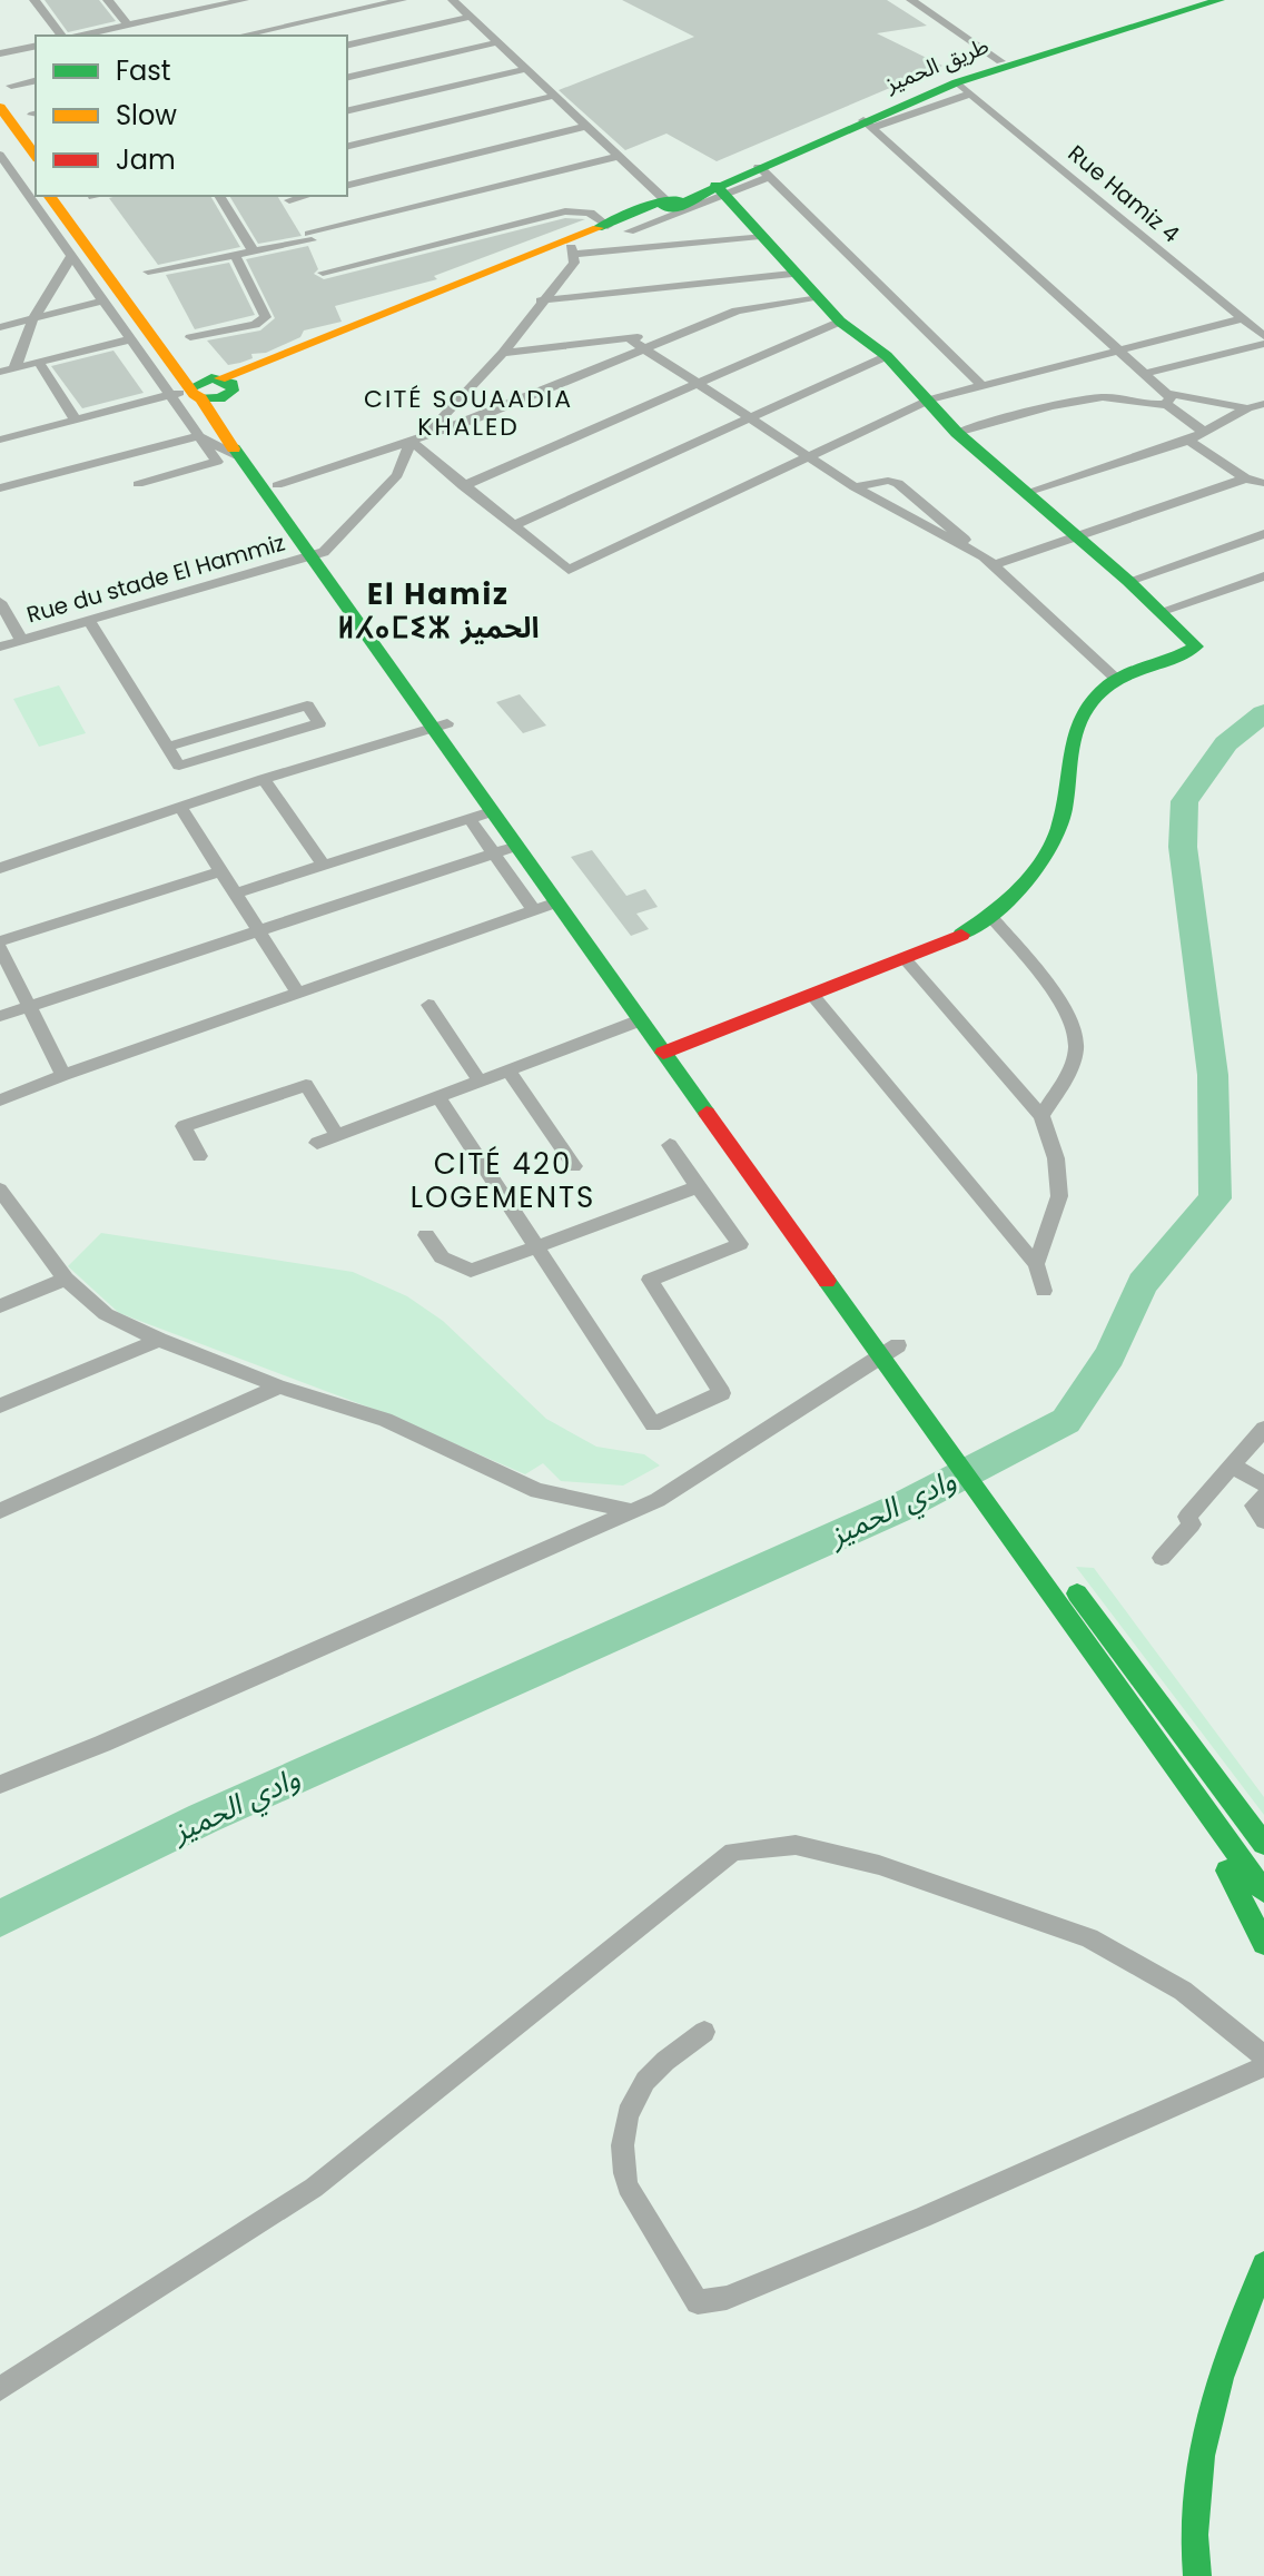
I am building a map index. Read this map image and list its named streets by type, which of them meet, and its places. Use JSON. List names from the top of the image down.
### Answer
{
  "streets": {
    "main road": ["طريق الحميز"],
    "street": ["Rue Hamiz 4", "Rue du stade El Hammiz"]
  },
  "crossings": [
    ["طريق الحميز", "Rue Hamiz 4"]
  ],
  "districts": ["CITÉ SOUAADIA KHALED", "El Hamiz ⵍⵃⴰⵎⵉⵣ الحميز", "CITÉ 420 LOGEMENTS"],
  "water": ["وادي الحميز"],
  "legend": ["Fast", "Slow", "Jam"]
}
